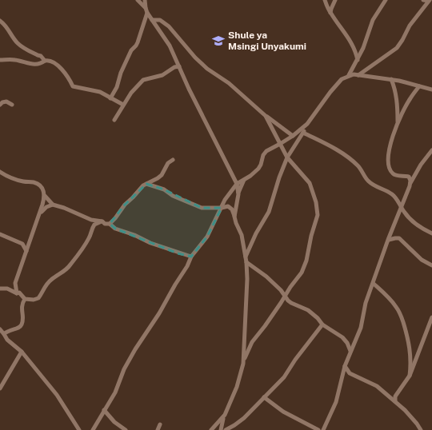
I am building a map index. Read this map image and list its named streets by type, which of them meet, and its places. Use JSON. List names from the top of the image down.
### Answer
{
  "places": {
    "school or university": ["Shule ya Msingi Unyakumi"]
  }
}
